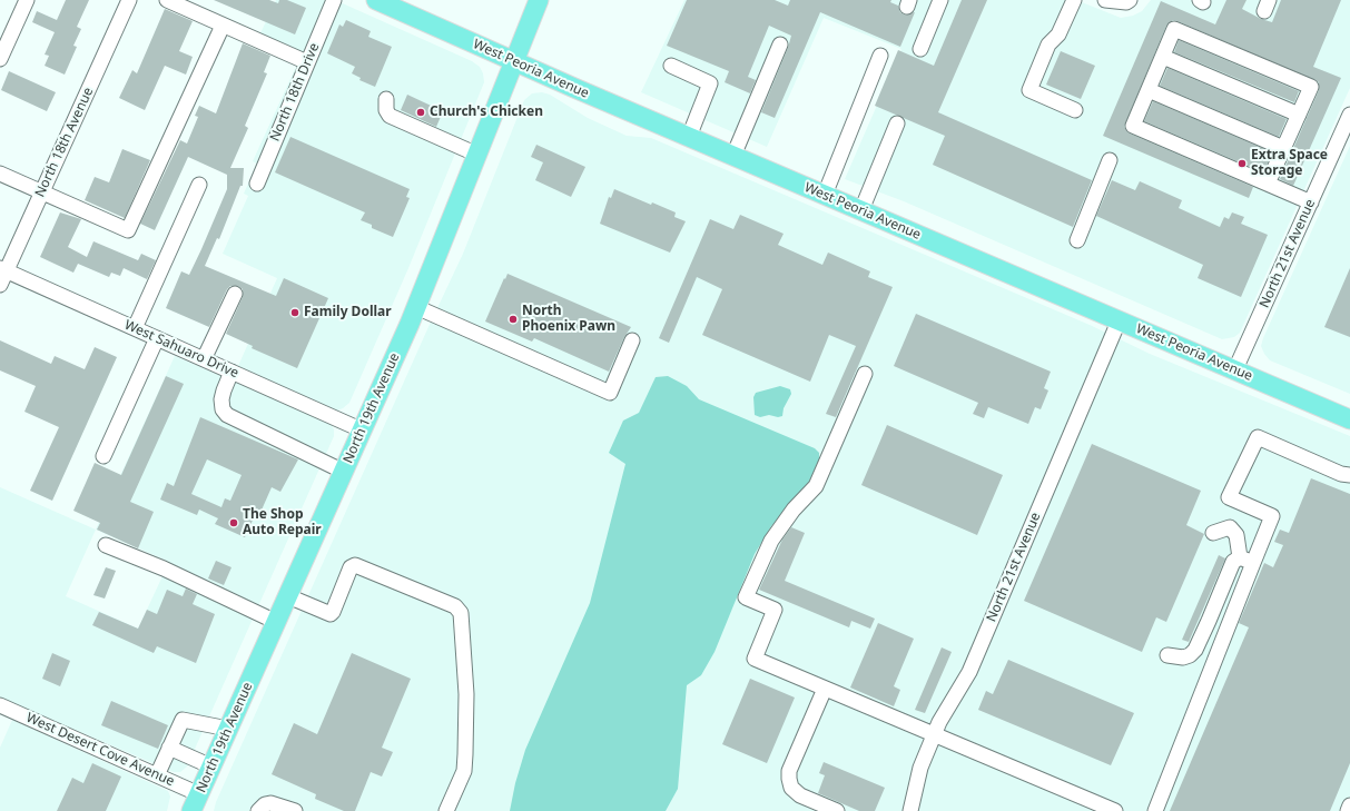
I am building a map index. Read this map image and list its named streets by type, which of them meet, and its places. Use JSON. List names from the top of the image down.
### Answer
{
  "streets": {
    "main road": ["West Peoria Avenue", "North 19th Avenue"],
    "street": [
      "North 18th Drive",
      "North 18th Avenue",
      "North 21st Avenue",
      "West Sahuaro Drive",
      "West Desert Cove Avenue"
    ]
  },
  "crossings": [
    ["West Peoria Avenue", "North 21st Avenue"],
    ["West Peoria Avenue", "North 19th Avenue"],
    ["North 18th Avenue", "West Sahuaro Drive"],
    ["West Sahuaro Drive", "North 19th Avenue"],
    ["North 19th Avenue", "West Desert Cove Avenue"]
  ],
  "places": [
    "Church's Chicken",
    "Extra Space Storage",
    "Family Dollar",
    "North Phoenix Pawn",
    "The Shop Auto Repair"
  ]
}
